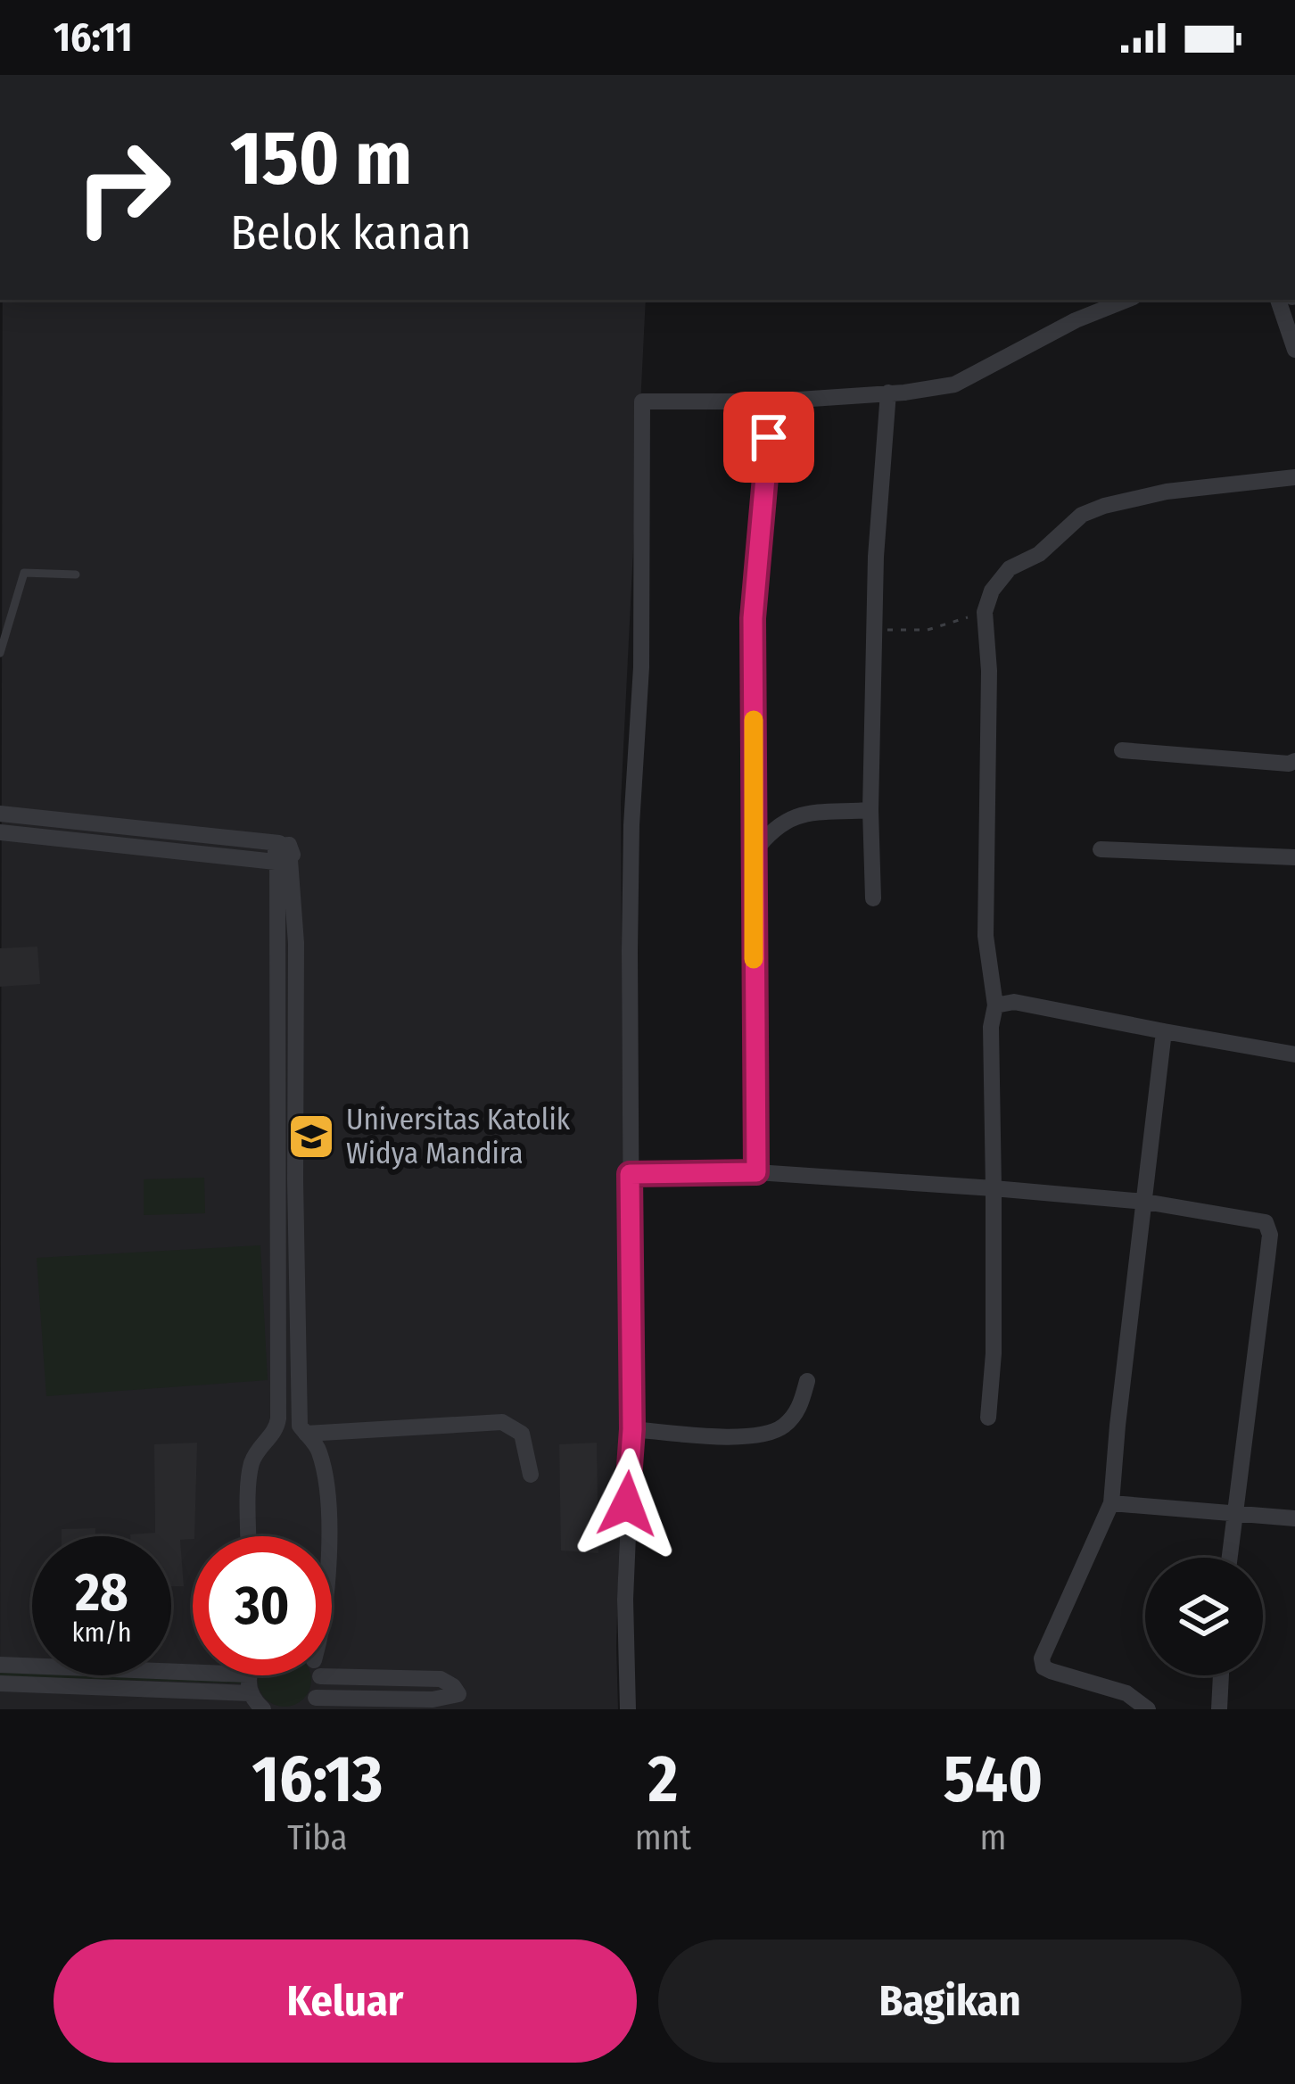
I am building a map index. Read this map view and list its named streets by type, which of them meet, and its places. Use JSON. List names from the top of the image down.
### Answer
{
  "places": {
    "school or university": ["Universitas Katolik Widya Mandira"]
  },
  "page": {
    "status": "16:11",
    "turn": ["150 m", "Belok kanan"],
    "speed": "28 km/h",
    "limit": "30",
    "eta": [
      "16:13",
      "Tiba",
      "2",
      "mnt",
      "540",
      "m"
    ],
    "buttons": ["Keluar", "Bagikan"]
  }
}
